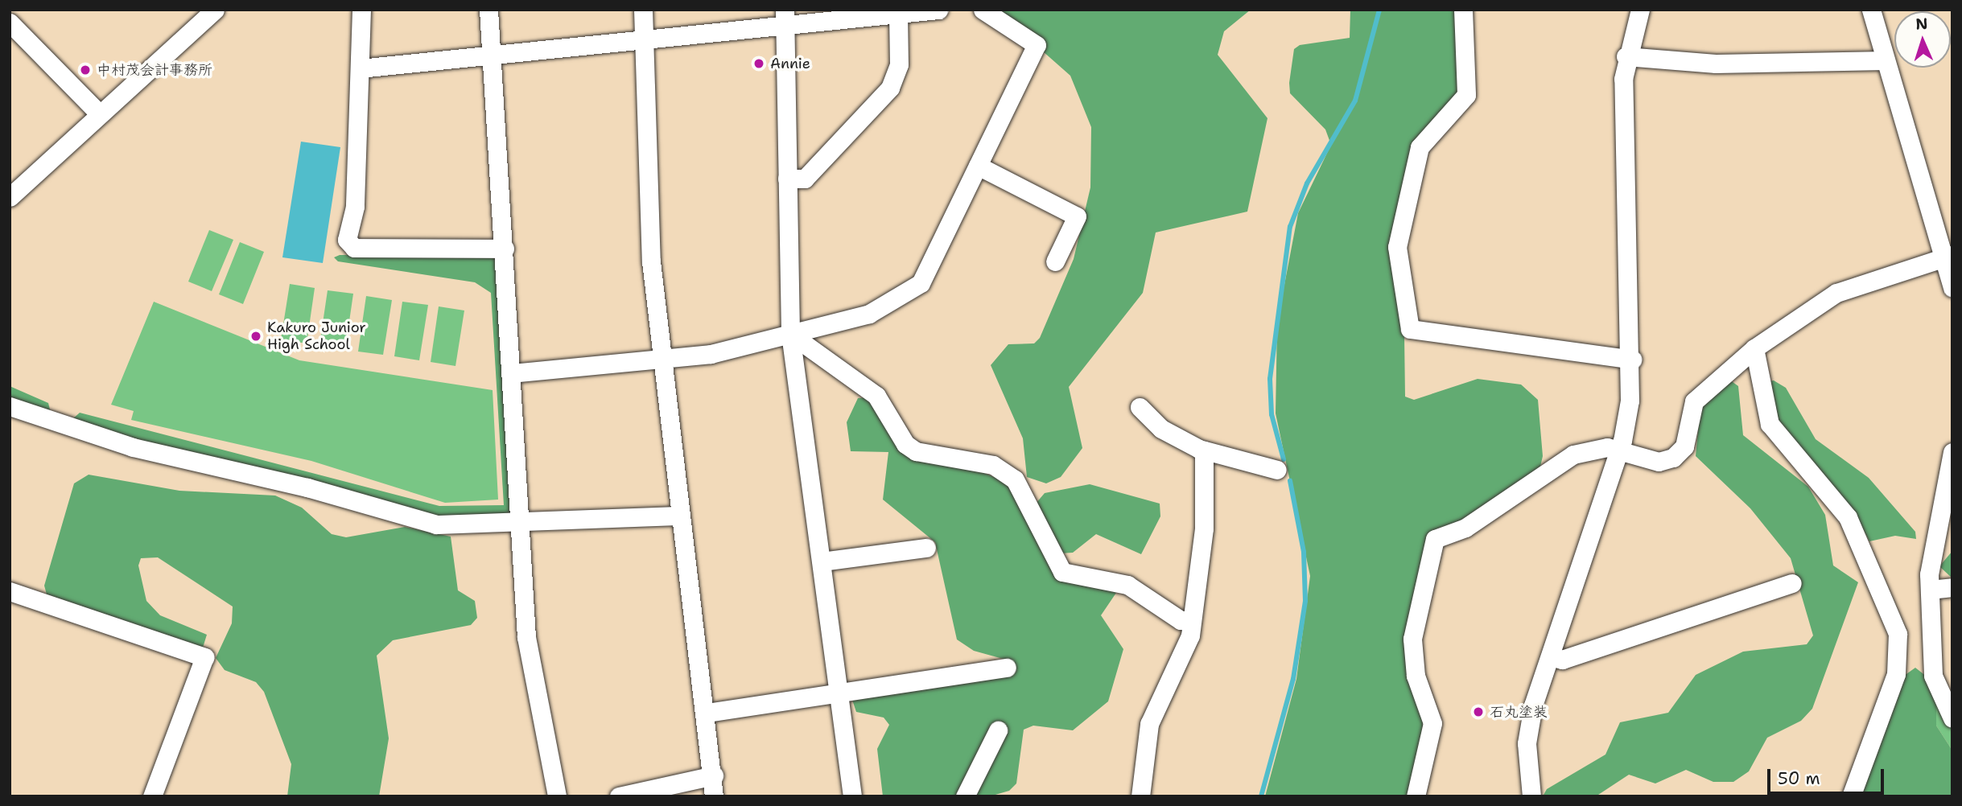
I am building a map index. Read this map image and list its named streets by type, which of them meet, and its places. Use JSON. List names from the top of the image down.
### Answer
{
  "places": [
    "Annie",
    "中村茂会計事務所",
    "Kakuro Junior High School",
    "石丸塗装"
  ],
  "scale_bar": "50 m",
  "north": "top"
}
